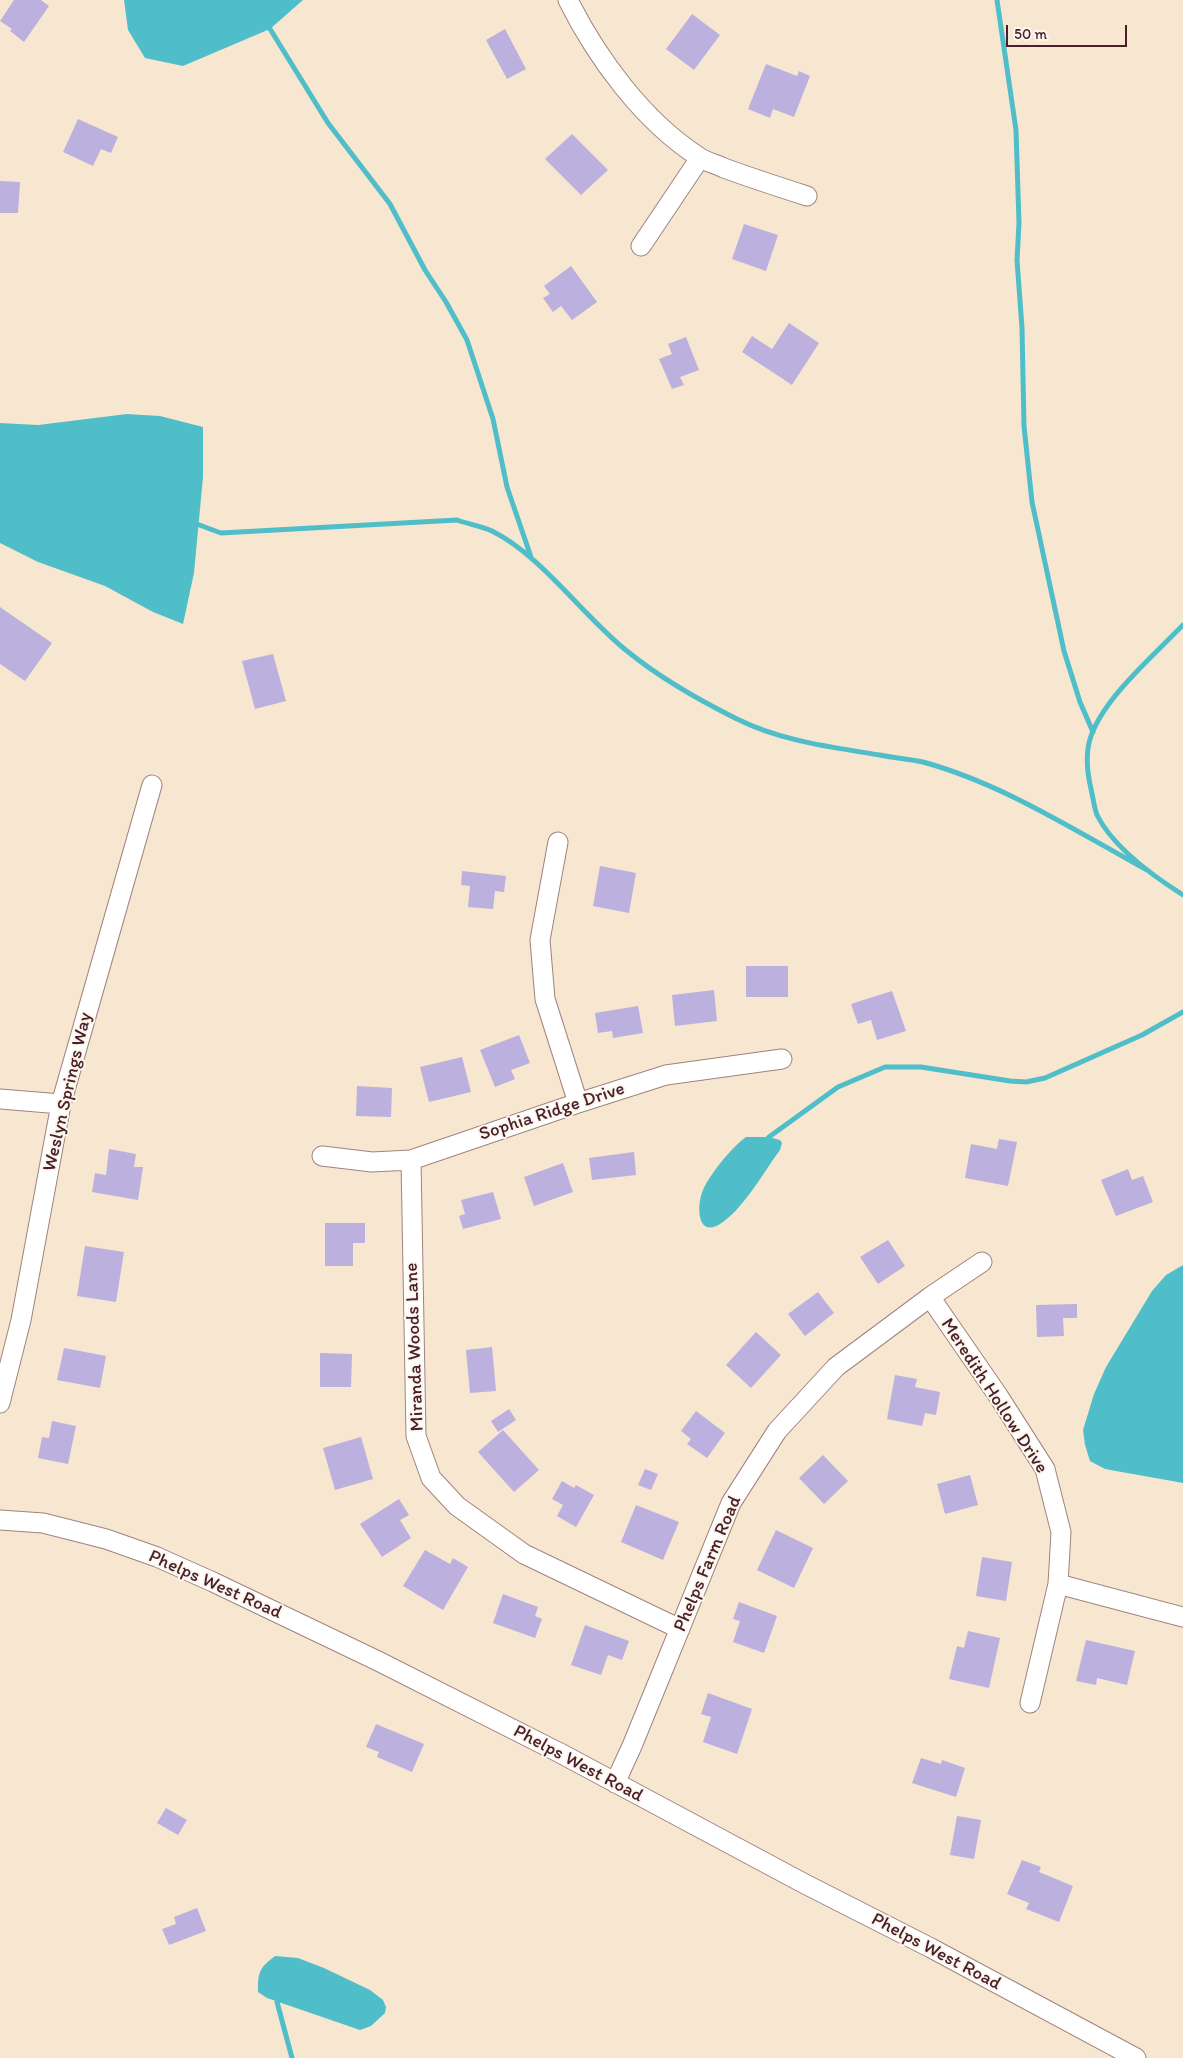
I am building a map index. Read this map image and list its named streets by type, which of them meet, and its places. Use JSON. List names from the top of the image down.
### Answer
{
  "streets": {
    "street": [
      "Weslyn Springs Way",
      "Sophia Ridge Drive",
      "Miranda Woods Lane",
      "Meredith Hollow Drive",
      "Phelps Farm Road",
      "Phelps West Road"
    ]
  },
  "crossings": [
    ["Sophia Ridge Drive", "Miranda Woods Lane"],
    ["Miranda Woods Lane", "Phelps Farm Road"],
    ["Meredith Hollow Drive", "Phelps Farm Road"],
    ["Phelps Farm Road", "Phelps West Road"]
  ],
  "scale_bar": "50 m"
}
